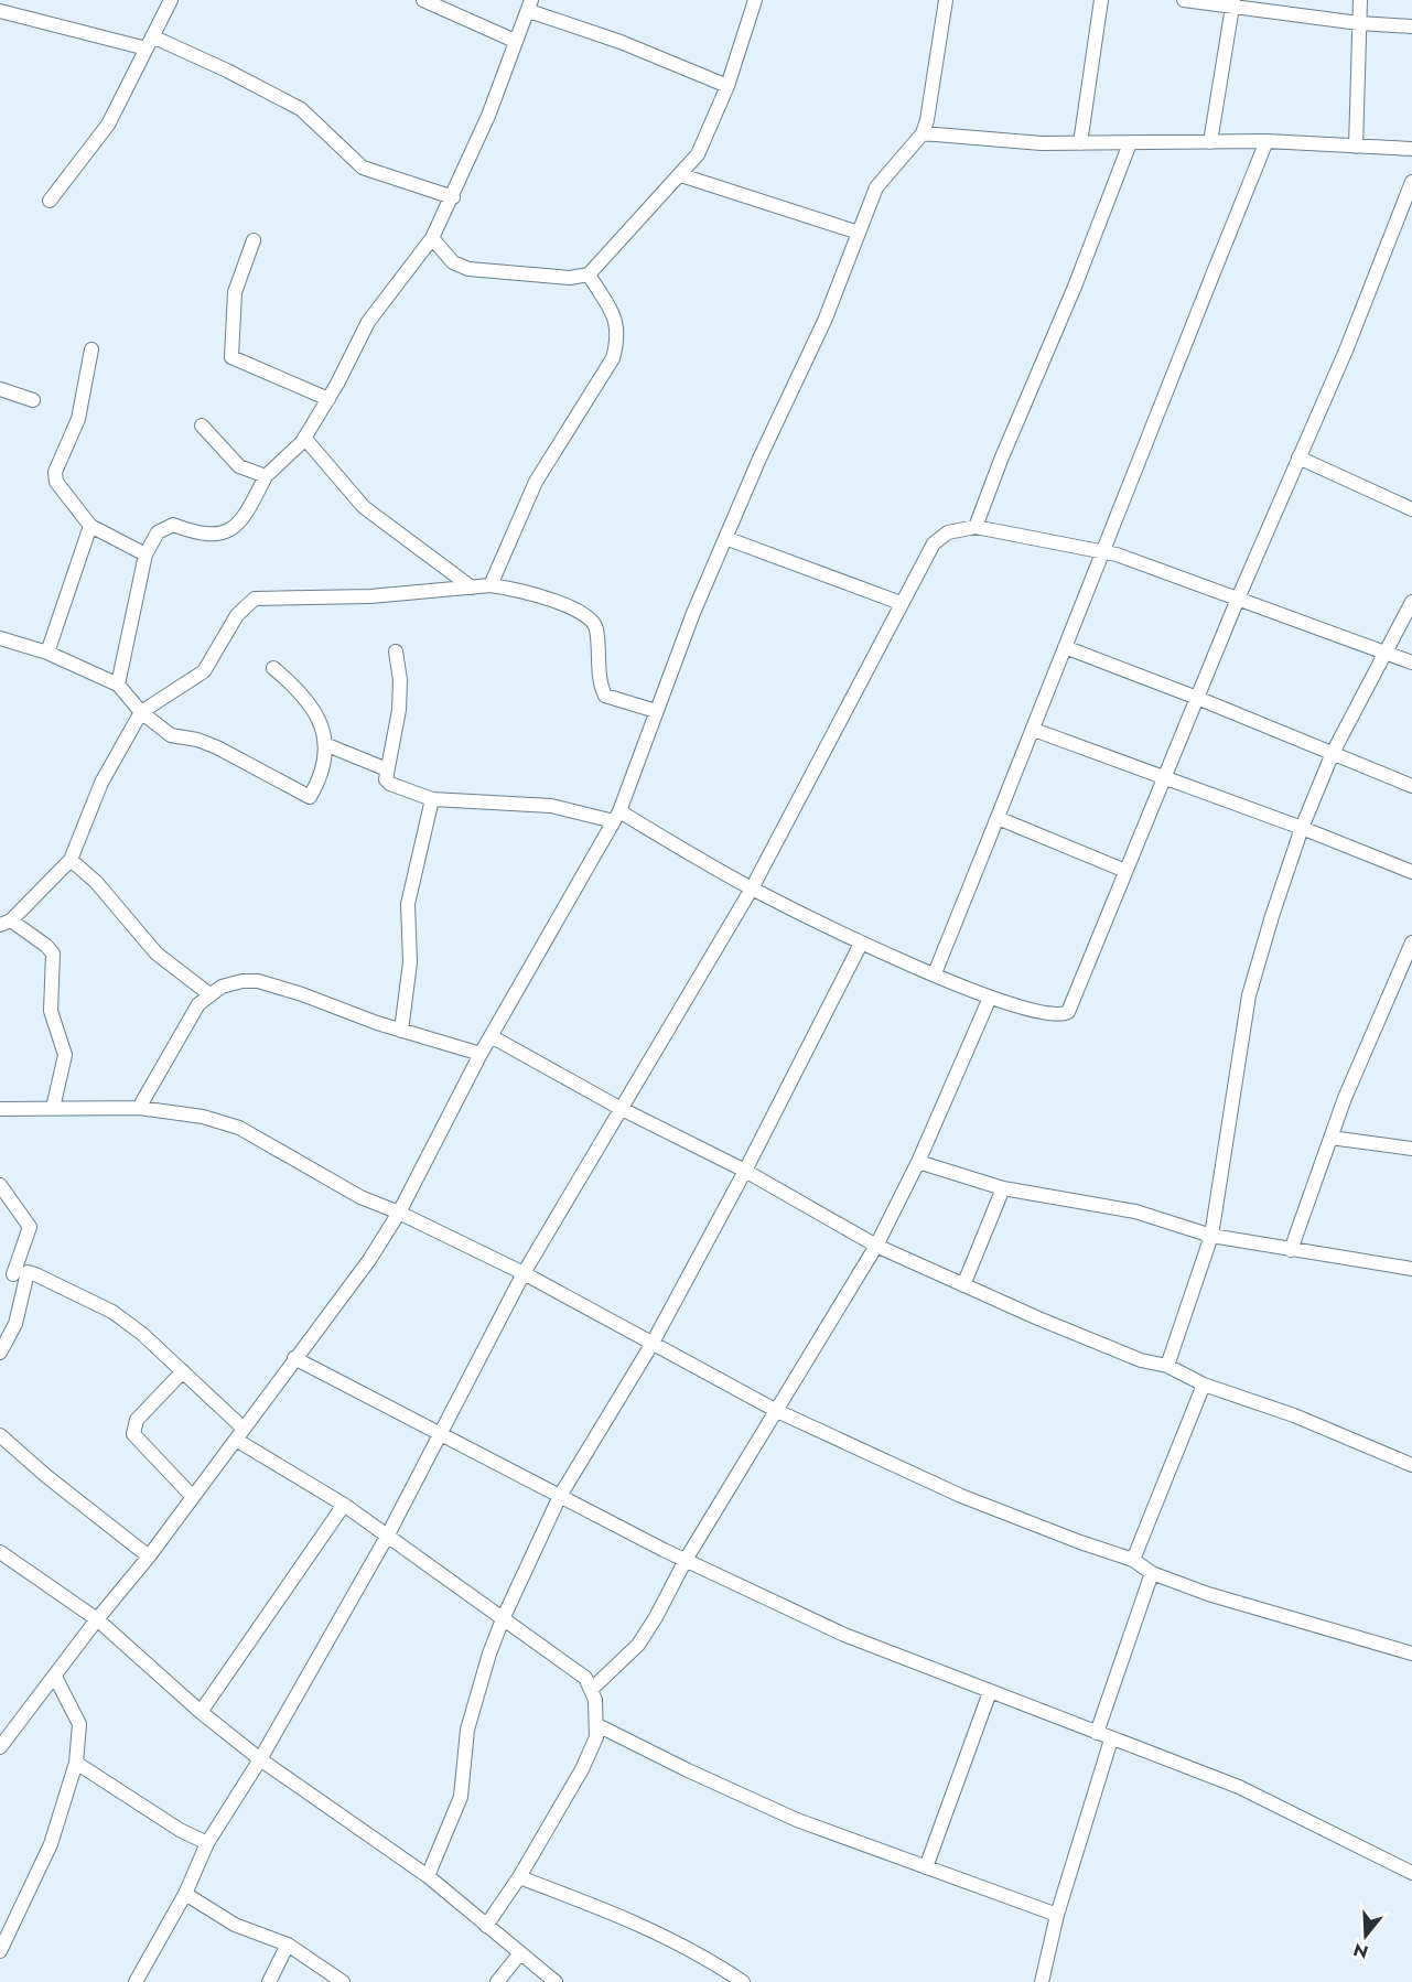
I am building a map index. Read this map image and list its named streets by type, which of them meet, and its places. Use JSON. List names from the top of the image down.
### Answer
{
  "north": "bottom"
}
